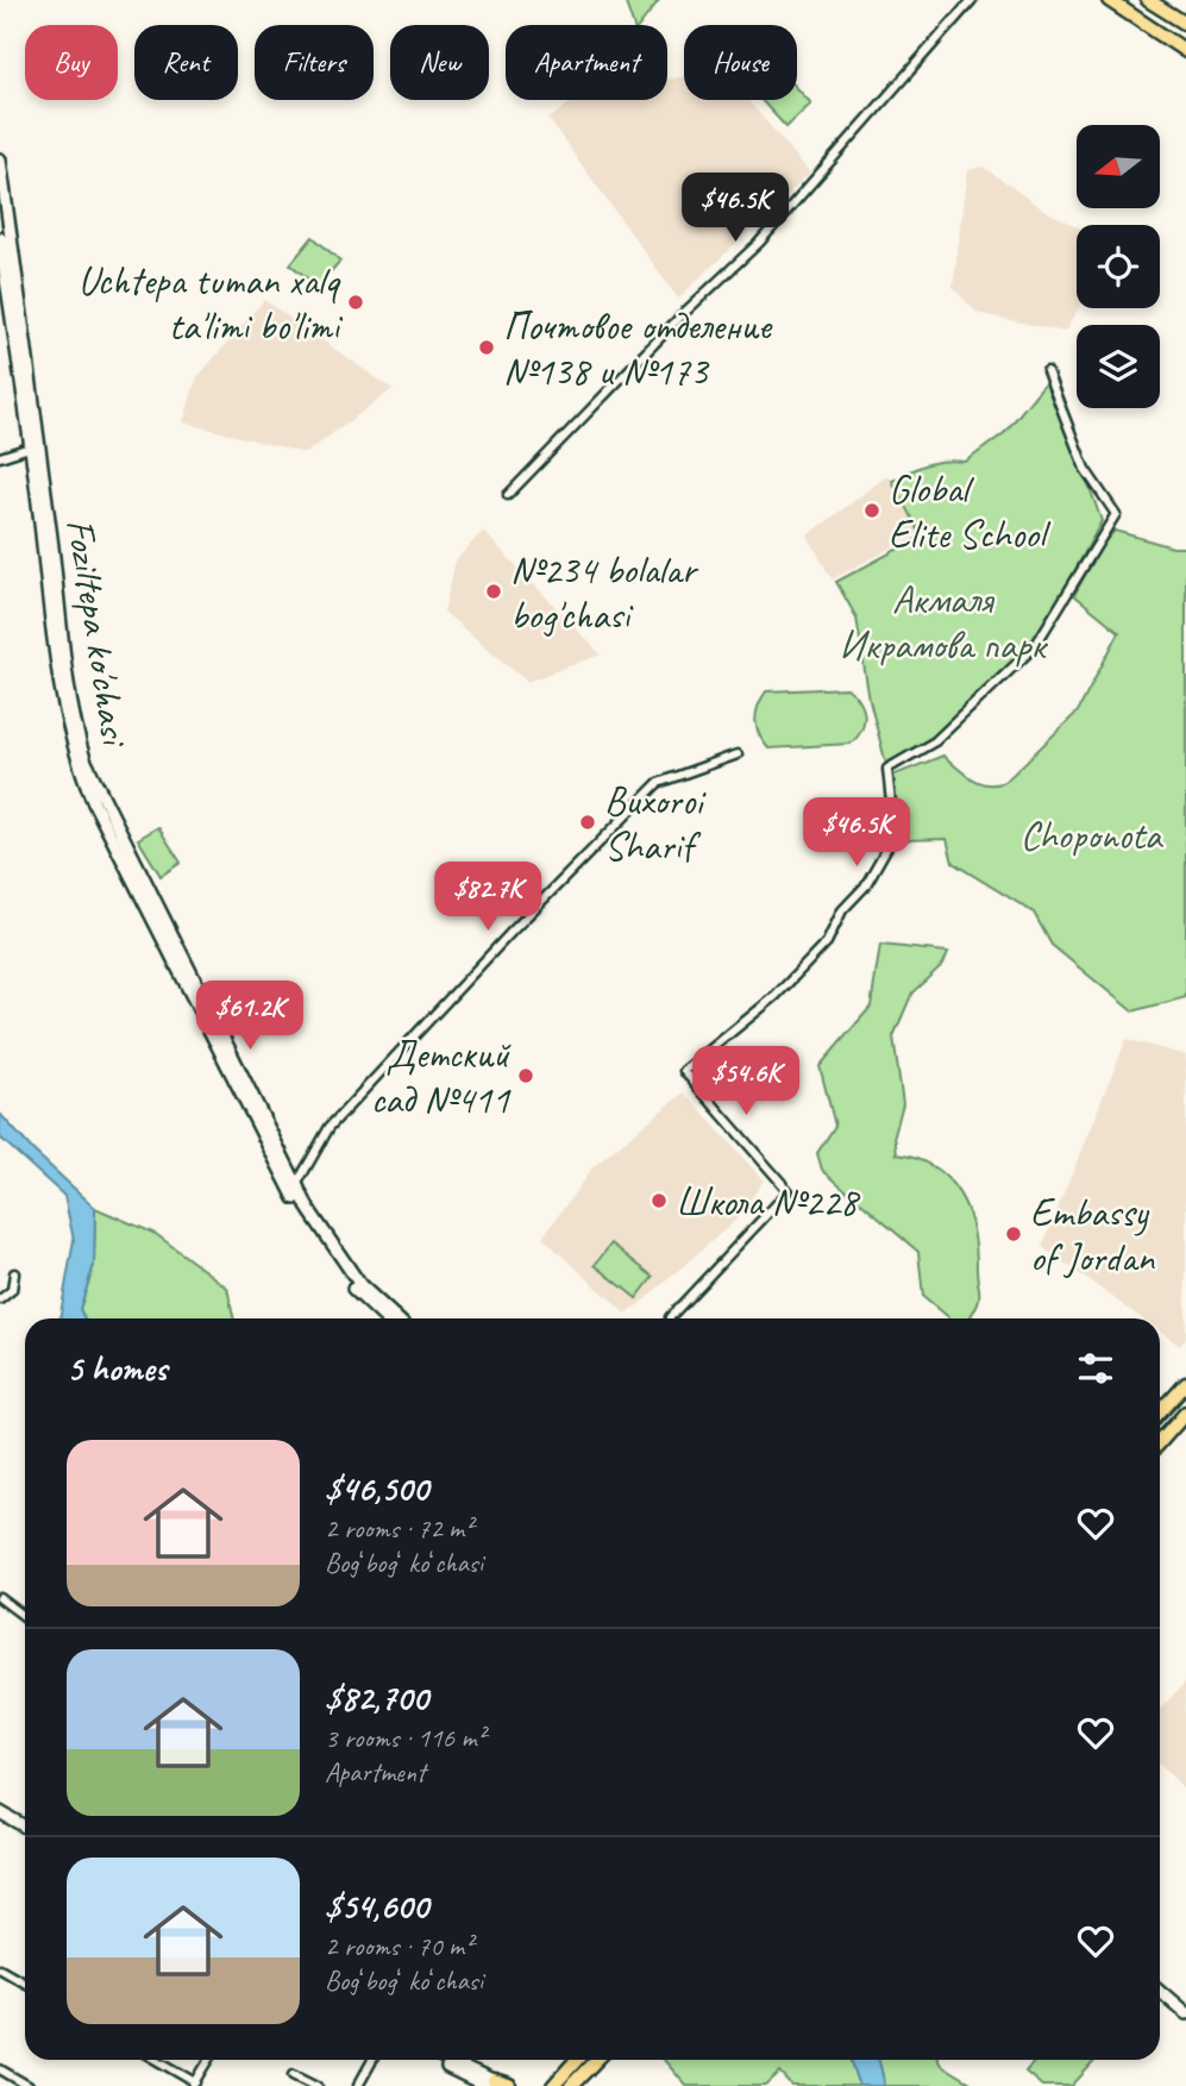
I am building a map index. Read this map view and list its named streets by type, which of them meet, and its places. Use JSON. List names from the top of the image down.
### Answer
{
  "streets": {
    "main road": ["Foziltepa ko'chasi"]
  },
  "parks": ["Акмаля Икрамова парк", "Choponota"],
  "places": [
    "Uchtepa tuman xalq ta'limi bo'limi",
    "Почтовое отделение №138 и №173",
    "Global Elite School",
    "№234 bolalar bog'chasi",
    "Buxoroi Sharif",
    "Детский сад №411",
    "Школа №228",
    "Embassy of Jordan"
  ],
  "north": "left",
  "page": {
    "chip": [
      "Buy",
      "Rent",
      "Filters",
      "New",
      "Apartment",
      "House"
    ],
    "price": [
      "$46.5K",
      "$46.5K",
      "$82.7K",
      "$61.2K",
      "$54.6K"
    ],
    "heading": "5 homes",
    "list": [
      {
        "name": "$46,500",
        "note": "2 rooms · 72 m² · Bogʻbogʻ koʻchasi"
      },
      {
        "name": "$82,700",
        "note": "3 rooms · 116 m² · Apartment"
      },
      {
        "name": "$54,600",
        "note": "2 rooms · 70 m² · Bogʻbogʻ koʻchasi"
      }
    ]
  }
}
